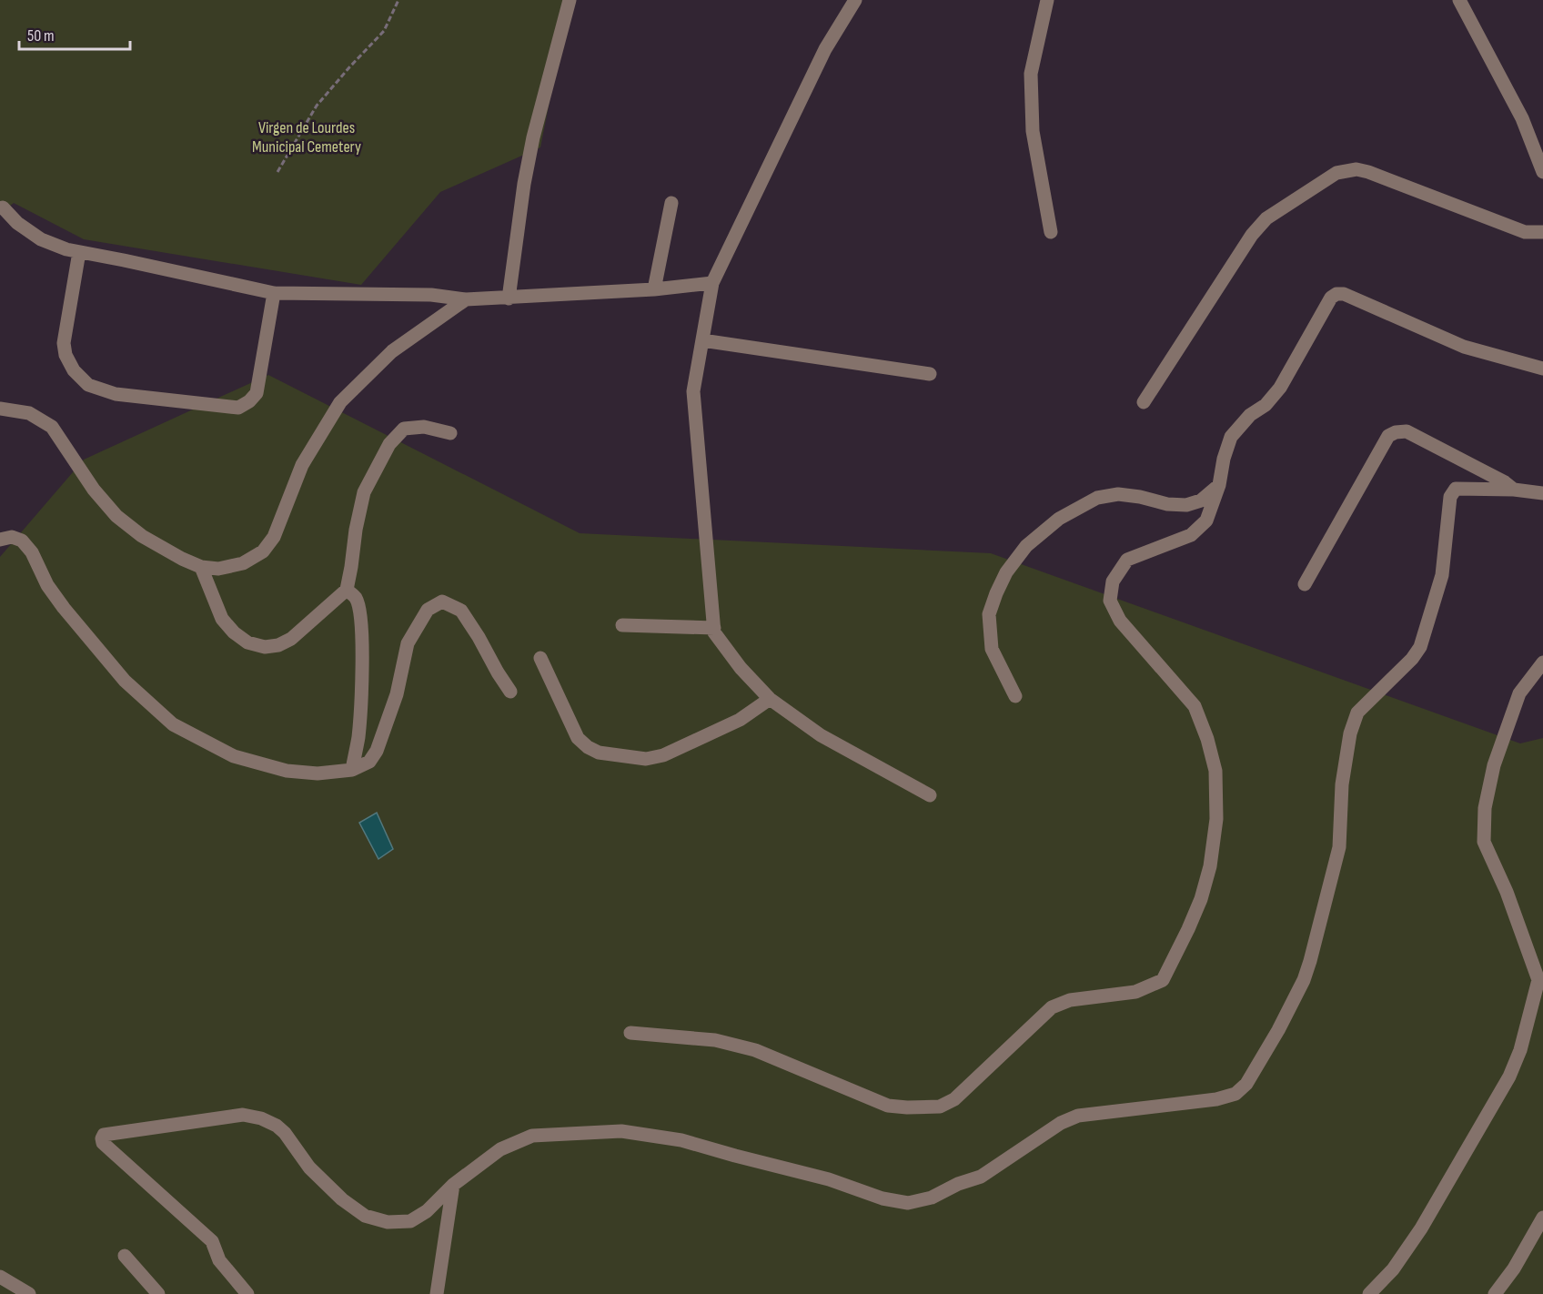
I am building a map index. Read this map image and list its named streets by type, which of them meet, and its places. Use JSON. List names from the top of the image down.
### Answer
{
  "parks": ["Virgen de Lourdes Municipal Cemetery"],
  "scale_bar": "50 m"
}
